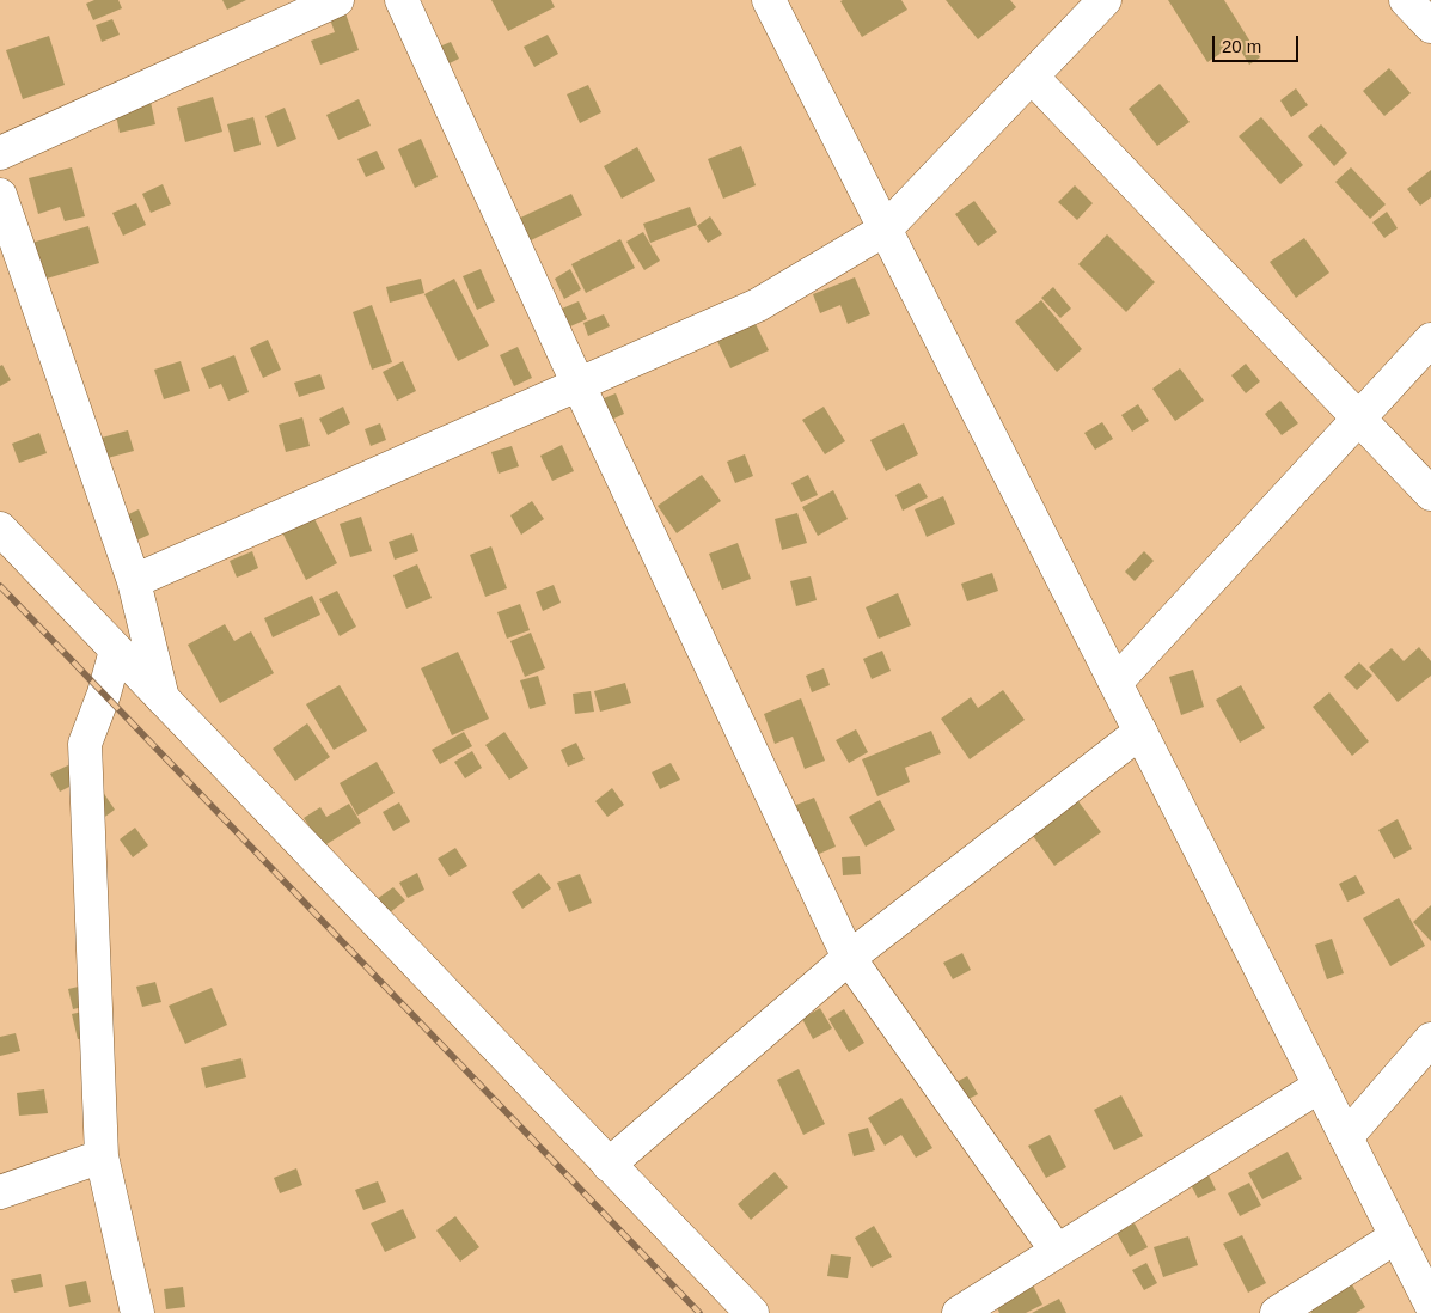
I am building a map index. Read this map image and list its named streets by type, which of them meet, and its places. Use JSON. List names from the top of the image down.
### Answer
{
  "scale_bar": "20 m"
}
